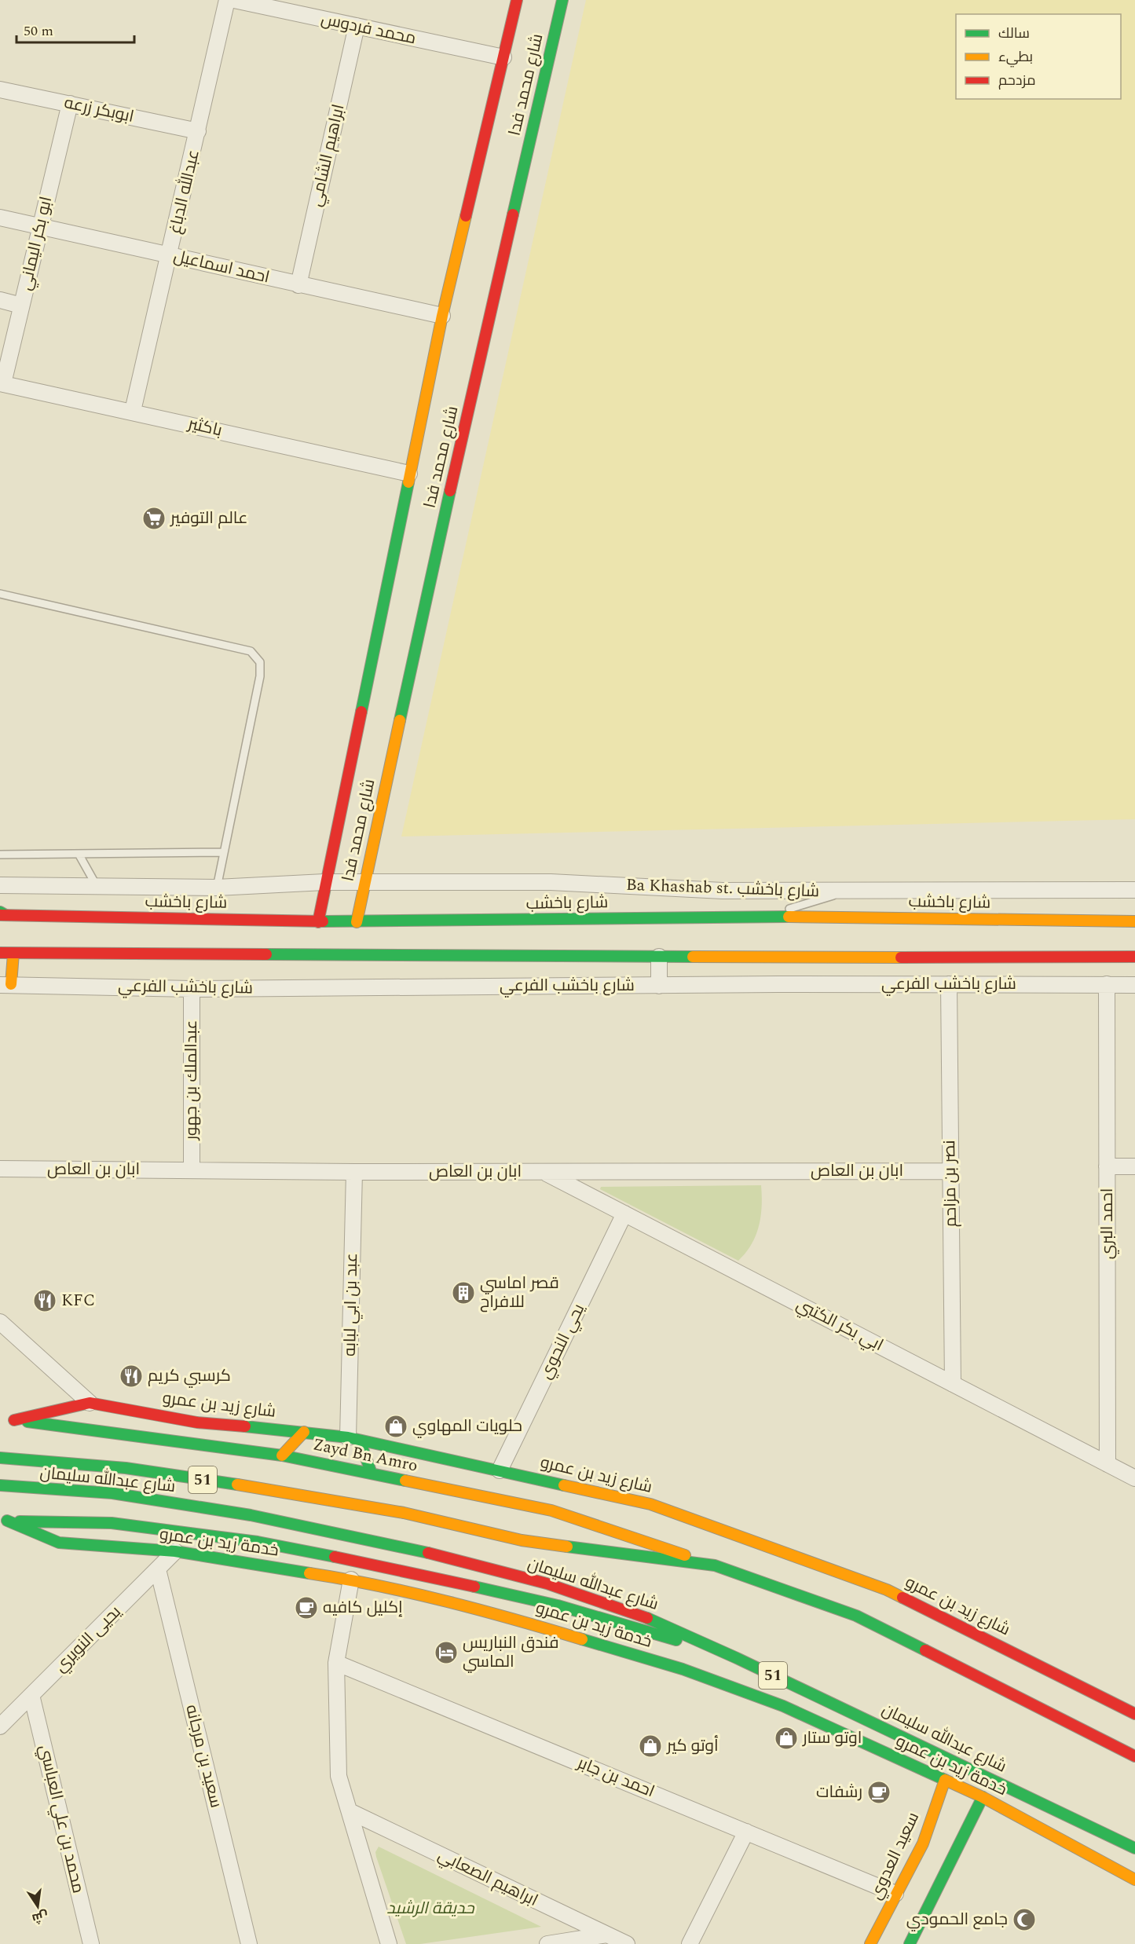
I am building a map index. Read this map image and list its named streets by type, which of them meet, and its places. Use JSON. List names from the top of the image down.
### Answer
{
  "streets": {
    "main road": [
      "شارع محمد فدا",
      "شارع باخشب",
      "شارع زيد بن عمرو",
      "Zayd Bn Amro",
      "شارع عبدالله سليمان",
      "51",
      "خدمة زيد بن عمرو",
      "سعيد العدوي"
    ],
    "street": [
      "محمد فردوس",
      "ابوبكر زرعه",
      "ابراهيم الشامي",
      "عبدالله الدباغ",
      "ابو بكر اليماني",
      "احمد اسماعيل",
      "باكثير",
      "Ba Khashab st. شارع باخشب",
      "شارع باخشب الفرعي",
      "عبدالملك بن جهور",
      "ابان بن العاص",
      "نصر بن مزاحم",
      "احمد البري",
      "عبد بن ابي لبابه",
      "ابي بكر الكتبي",
      "يحي النحوي",
      "يحيى النويري",
      "سعيد بن مرجانه",
      "احمد بن جابر",
      "محمد بن علي العباسي",
      "ابراهيم الصعابي"
    ]
  },
  "crossings": [
    ["محمد فردوس", "شارع محمد فدا"],
    ["محمد فردوس", "ابراهيم الشامي"],
    ["شارع محمد فدا", "احمد اسماعيل"],
    ["شارع محمد فدا", "باكثير"],
    ["شارع محمد فدا", "Ba Khashab st. شارع باخشب"],
    ["شارع محمد فدا", "شارع باخشب"],
    ["ابوبكر زرعه", "عبدالله الدباغ"],
    ["ابوبكر زرعه", "ابو بكر اليماني"],
    ["ابراهيم الشامي", "احمد اسماعيل"],
    ["عبدالله الدباغ", "احمد اسماعيل"],
    ["عبدالله الدباغ", "باكثير"],
    ["ابو بكر اليماني", "احمد اسماعيل"],
    ["ابو بكر اليماني", "باكثير"],
    ["شارع باخشب الفرعي", "عبدالملك بن جهور"],
    ["شارع باخشب الفرعي", "نصر بن مزاحم"],
    ["شارع باخشب الفرعي", "احمد البري"],
    ["عبدالملك بن جهور", "ابان بن العاص"],
    ["ابان بن العاص", "نصر بن مزاحم"],
    ["ابان بن العاص", "عبد بن ابي لبابه"],
    ["ابان بن العاص", "ابي بكر الكتبي"],
    ["نصر بن مزاحم", "ابي بكر الكتبي"],
    ["احمد البري", "ابي بكر الكتبي"],
    ["عبد بن ابي لبابه", "شارع زيد بن عمرو"],
    ["ابي بكر الكتبي", "يحي النحوي"],
    ["يحي النحوي", "شارع زيد بن عمرو"],
    ["شارع زيد بن عمرو", "Zayd Bn Amro"],
    ["Zayd Bn Amro", "شارع عبدالله سليمان"],
    ["خدمة زيد بن عمرو", "يحيى النويري"],
    ["خدمة زيد بن عمرو", "سعيد العدوي"],
    ["يحيى النويري", "سعيد بن مرجانه"],
    ["يحيى النويري", "محمد بن علي العباسي"],
    ["احمد بن جابر", "سعيد العدوي"]
  ],
  "parks": ["حديقة الرشيد"],
  "places": {
    "supermarket": ["عالم التوفير"],
    "building": ["قصر اماسي للافراح"],
    "restaurant": ["KFC", "كرسبي كريم"],
    "shop": ["حلويات المهاوي", "اوتو ستار", "أوتو كير"],
    "cafe": ["إكليل كافيه", "رشفات"],
    "hotel": ["فندق النباريس الماسي"],
    "mosque": ["جامع الحمودي"]
  },
  "legend": ["سالك", "بطيء", "مزدحم"],
  "scale_bar": "50 m",
  "north": "bottom"
}
